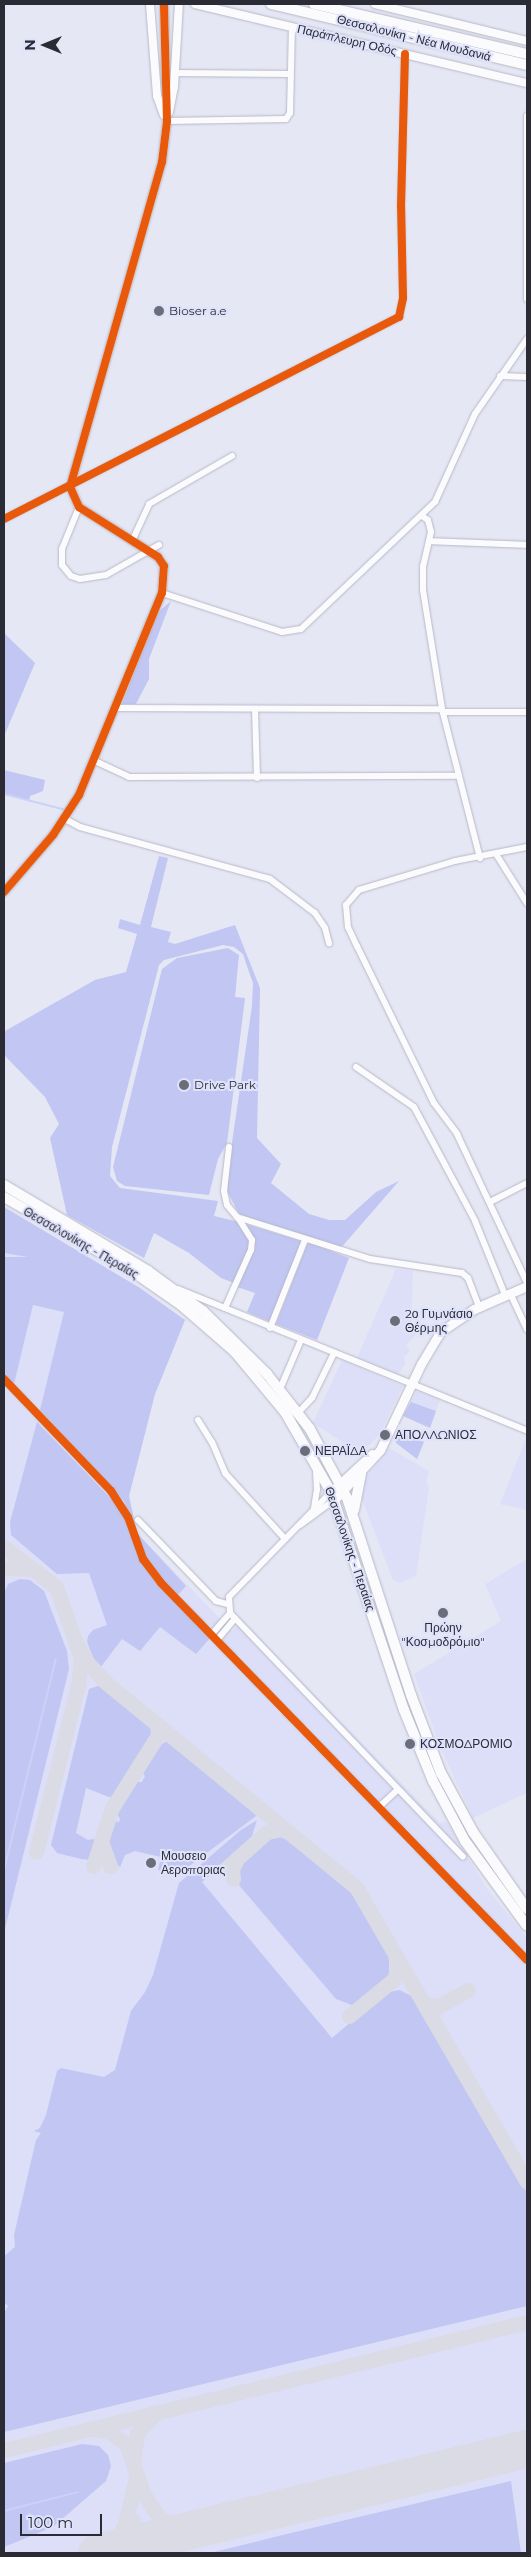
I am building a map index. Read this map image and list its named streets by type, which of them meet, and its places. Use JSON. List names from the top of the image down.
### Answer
{
  "streets": {
    "main road": ["Θεσσαλονίκη - Νέα Μουδανιά", "Θεσσαλονίκης - Περαίας"],
    "street": ["Παράπλευρη Οδός"]
  },
  "places": [
    "Bioser a.e",
    "Drive Park",
    "2ο Γυμνάσιο Θέρμης",
    "ΑΠΟΛΛΩΝΙΟΣ",
    "ΝΕΡΑΪΔΑ",
    "Πρώην \"Κοσμοδρόμιο\"",
    "ΚΟΣΜΟΔΡΟΜΙΟ",
    "Μουσειο Αεροποριας"
  ],
  "scale_bar": "100 m",
  "north": "left"
}
